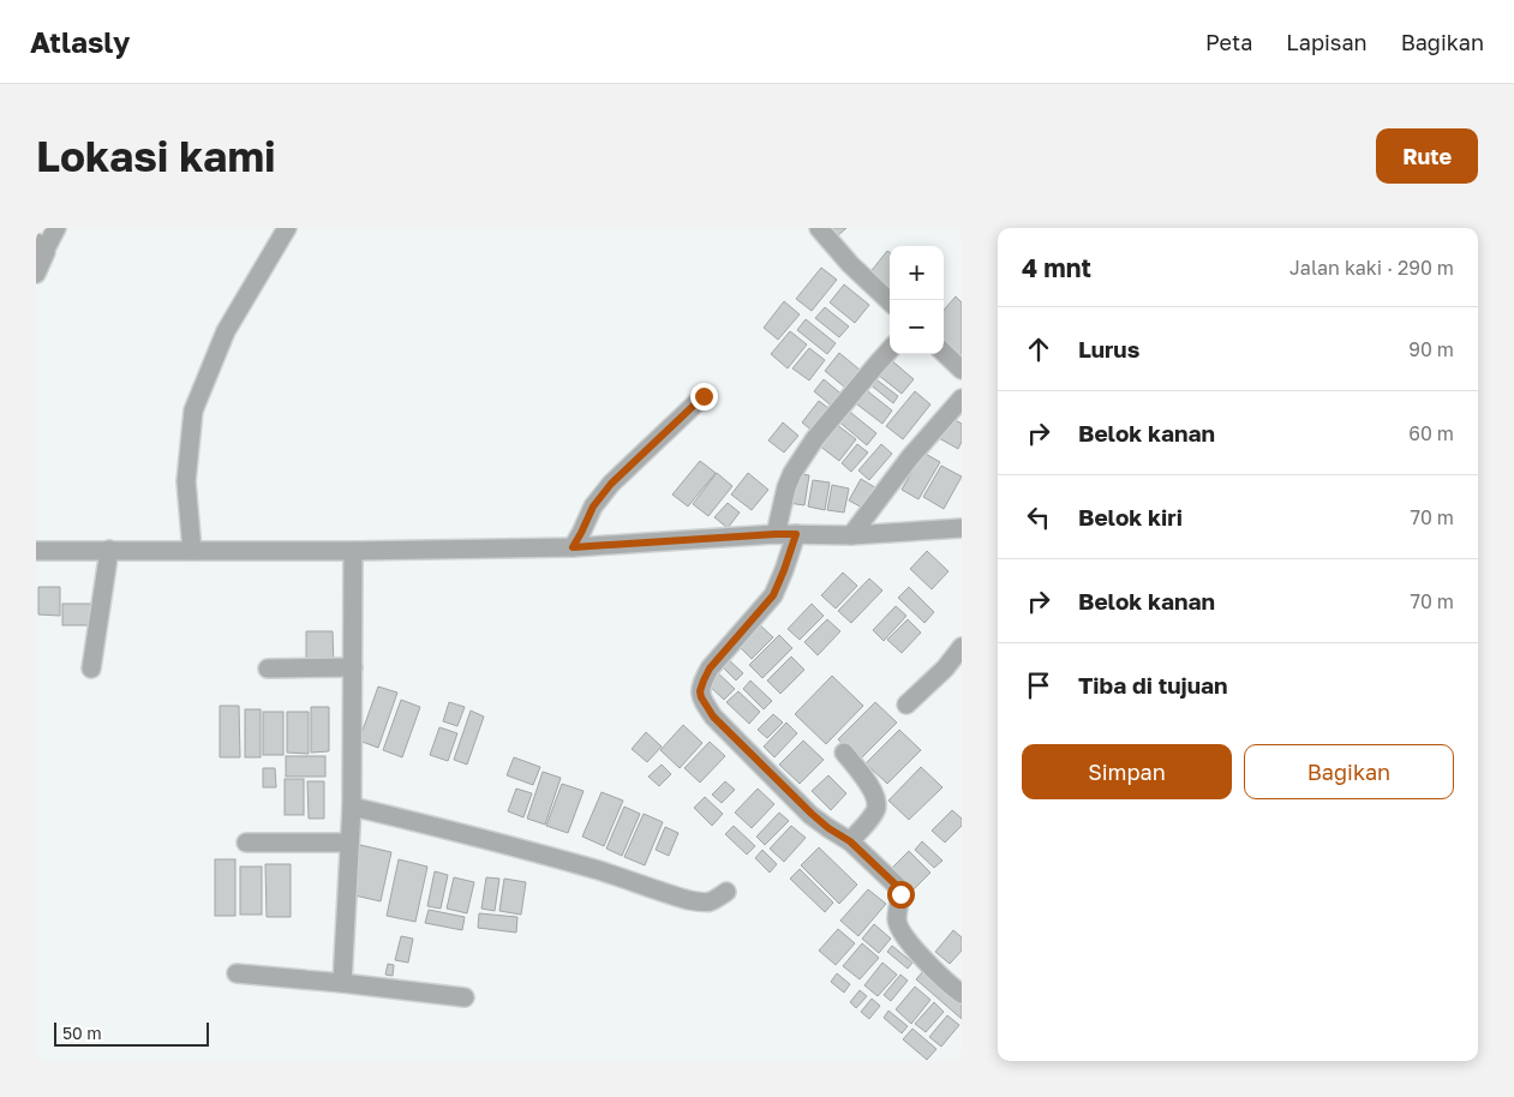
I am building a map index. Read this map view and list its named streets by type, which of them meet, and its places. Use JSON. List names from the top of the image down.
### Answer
{
  "scale_bar": "50 m",
  "page": {
    "header": "Atlasly",
    "nav": ["Peta", "Lapisan", "Bagikan"],
    "buttons": [
      "Rute",
      ["Simpan", "Bagikan"]
    ],
    "title": "Lokasi kami",
    "heading": ["4 mnt", "Jalan kaki · 290 m"],
    "map_buttons": ["+", "−"],
    "list": [
      ["Lurus", "90 m"],
      ["Belok kanan", "60 m"],
      ["Belok kiri", "70 m"],
      ["Belok kanan", "70 m"],
      "Tiba di tujuan"
    ],
    "scale": "50 m"
  }
}
